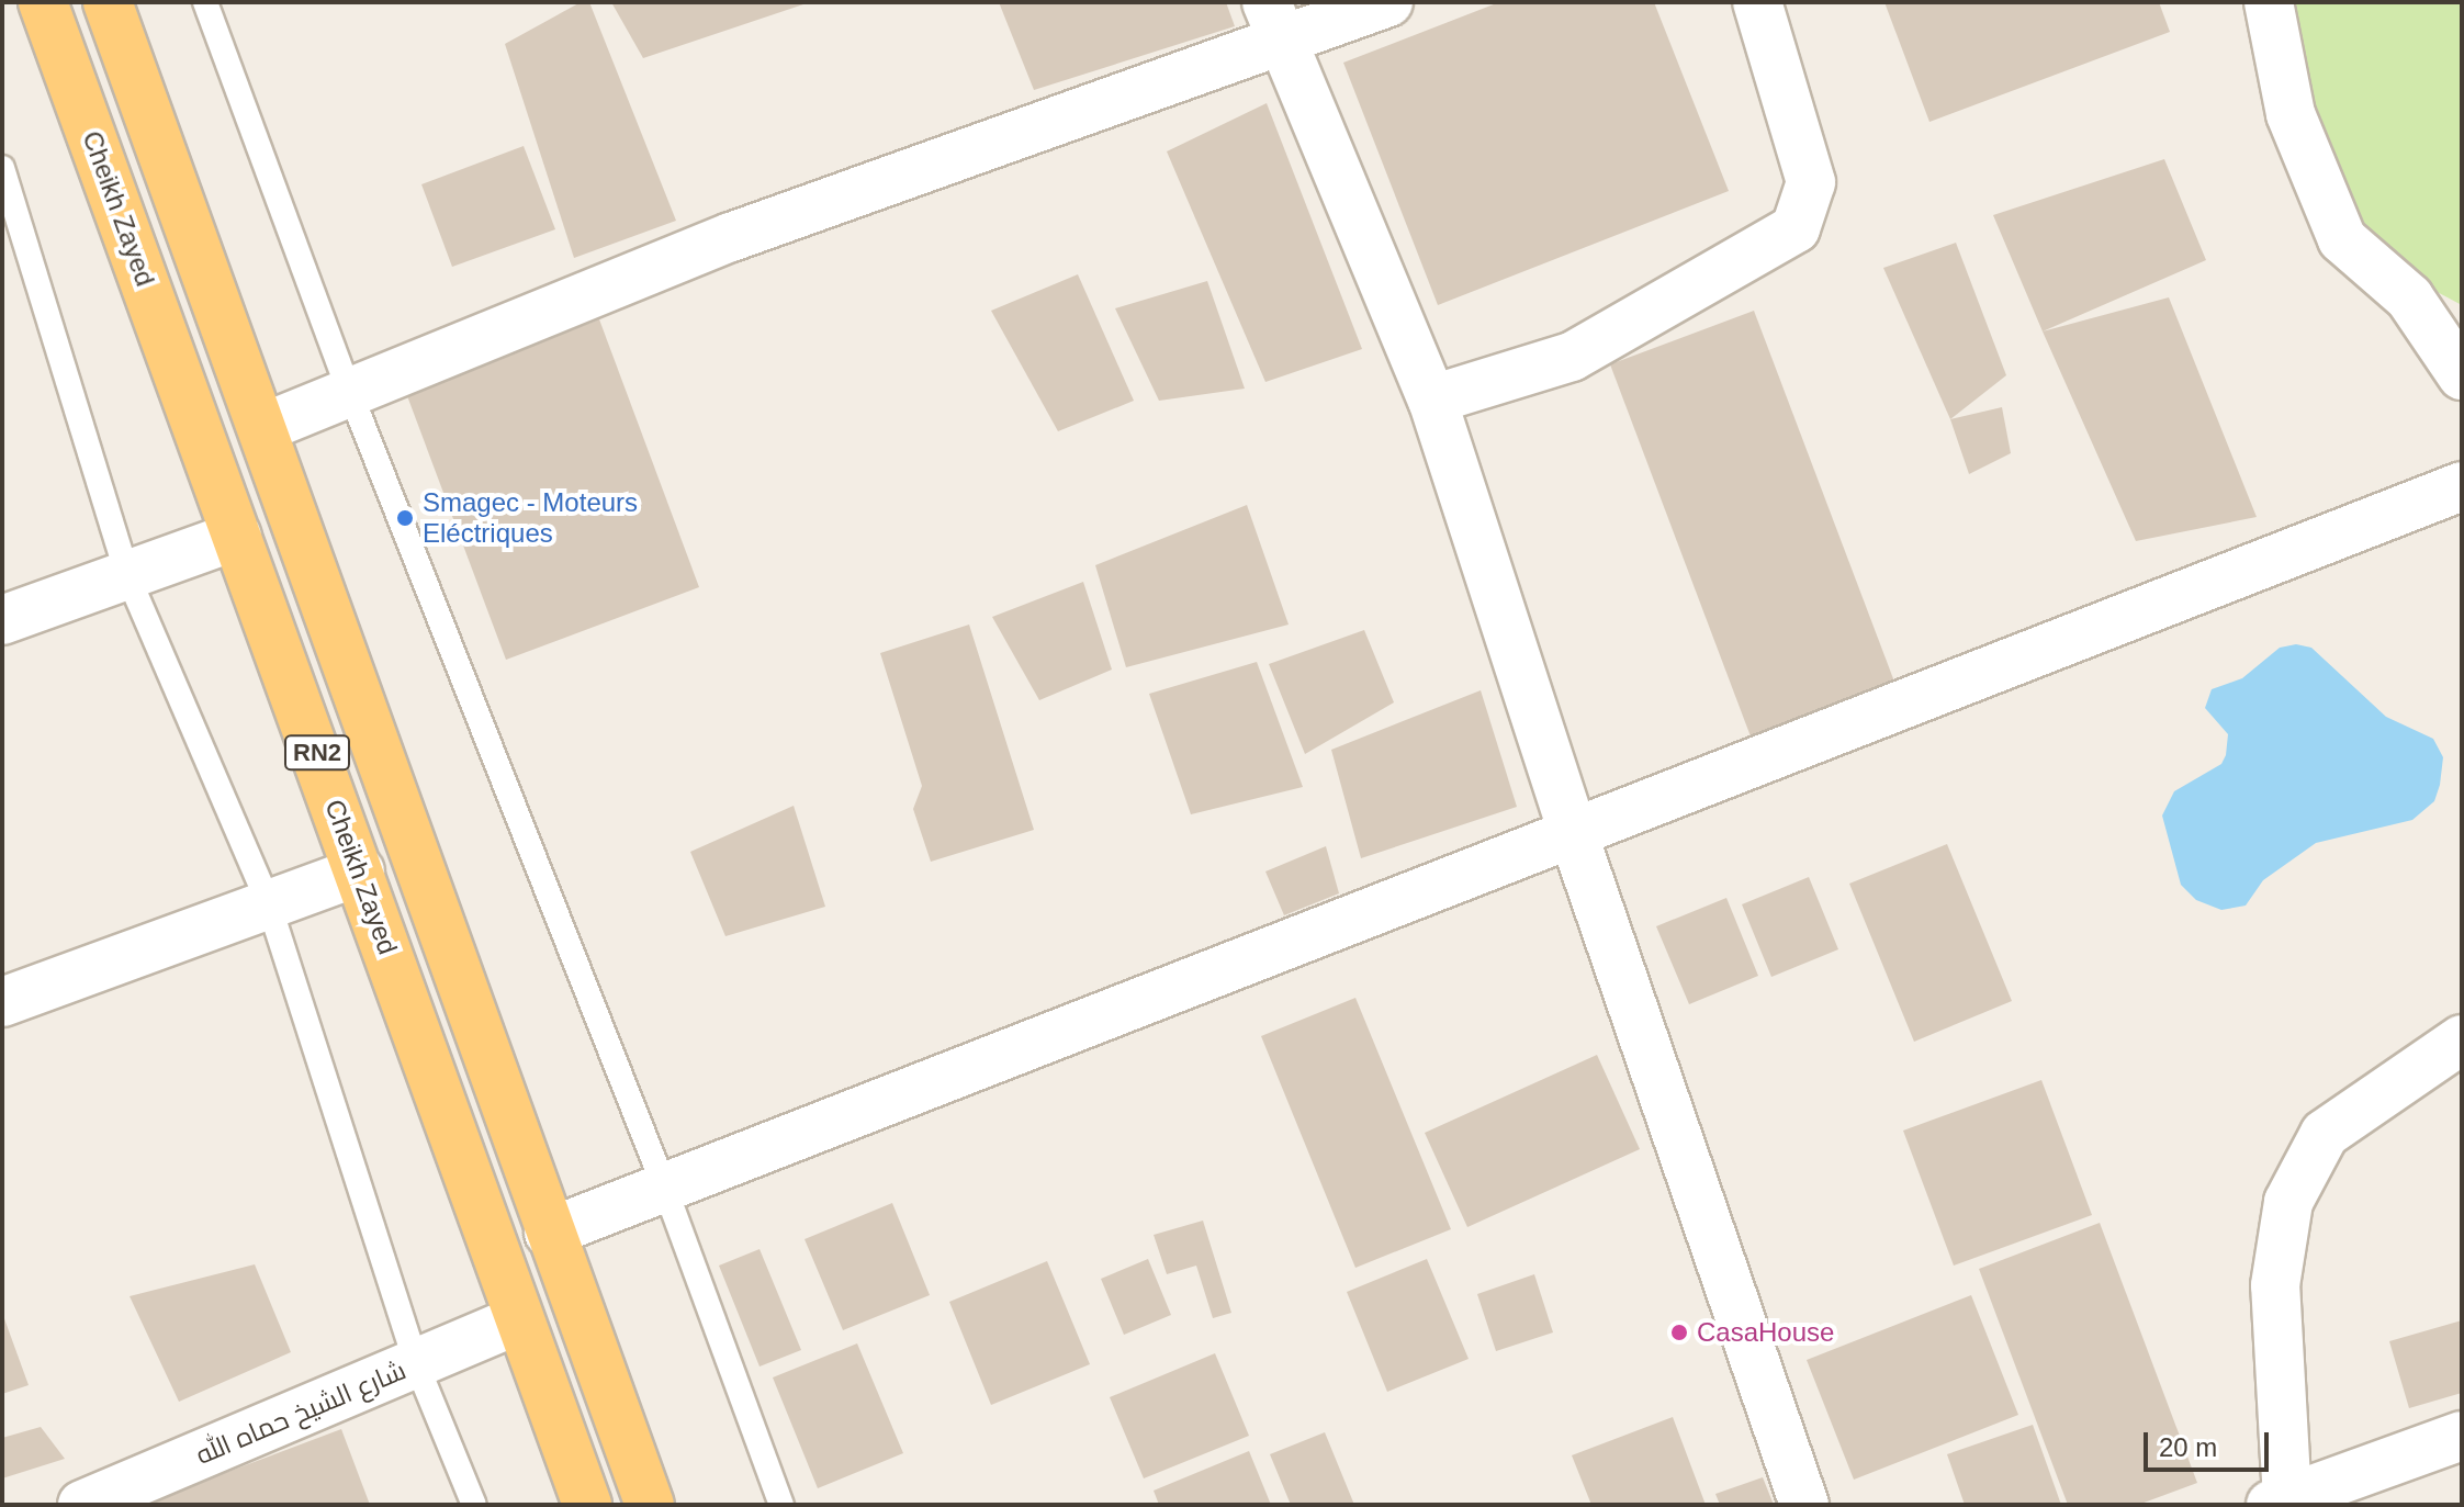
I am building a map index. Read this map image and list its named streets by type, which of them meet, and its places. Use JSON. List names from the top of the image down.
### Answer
{
  "streets": {
    "highway": ["Cheikh Zayed", "RN2"],
    "street": ["شارع الشيخ حماه الله"]
  },
  "crossings": [
    ["Cheikh Zayed", "شارع الشيخ حماه الله"]
  ],
  "places": ["Smagec - Moteurs Eléctriques", "CasaHouse"],
  "scale_bar": "20 m"
}
